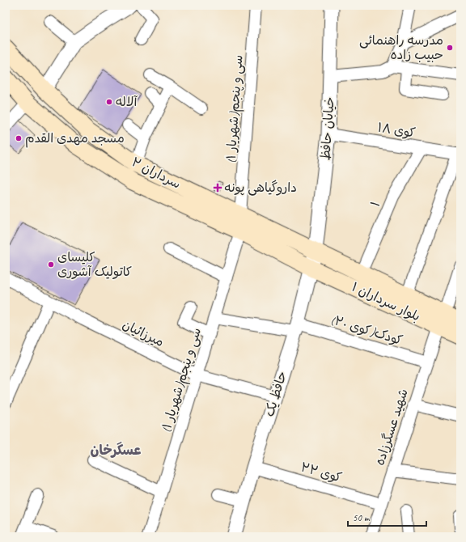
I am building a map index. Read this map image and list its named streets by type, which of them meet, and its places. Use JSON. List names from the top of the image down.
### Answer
{
  "streets": {
    "main road": ["سرداران ۲", "بلوار سرداران ۱"],
    "street": [
      "سی و پنجم(شهریار ۱)",
      "خیابان حافظ",
      "کوی ۱۸",
      "۱",
      "کودک(کوی ۲۰)",
      "میرزائیان",
      "حافظ یک",
      "شهید عسگرزاده",
      "کوی ۲۲"
    ]
  },
  "crossings": [
    ["سی و پنجم(شهریار ۱)", "سرداران ۲"],
    ["سی و پنجم(شهریار ۱)", "کودک(کوی ۲۰)"],
    ["سی و پنجم(شهریار ۱)", "میرزائیان"],
    ["خیابان حافظ", "کوی ۱۸"],
    ["خیابان حافظ", "سرداران ۲"],
    ["خیابان حافظ", "بلوار سرداران ۱"],
    ["خیابان حافظ", "حافظ یک"],
    ["کوی ۱۸", "۱"],
    ["سرداران ۲", "بلوار سرداران ۱"],
    ["سرداران ۲", "حافظ یک"],
    ["۱", "بلوار سرداران ۱"],
    ["بلوار سرداران ۱", "حافظ یک"],
    ["بلوار سرداران ۱", "شهید عسگرزاده"],
    ["کودک(کوی ۲۰)", "حافظ یک"],
    ["کودک(کوی ۲۰)", "شهید عسگرزاده"],
    ["میرزائیان", "حافظ یک"],
    ["حافظ یک", "کوی ۲۲"],
    ["شهید عسگرزاده", "کوی ۲۲"]
  ],
  "districts": ["عسگرخان"],
  "places": {
    "other": [
      "مدرسه راهنمائی حبیب زاده",
      "آلاله",
      "مسجد مهدی القدم",
      "کلیسای کاتولیک آشوری"
    ],
    "health": ["داروگیاهی پونه"]
  },
  "scale_bar": "50 m"
}
